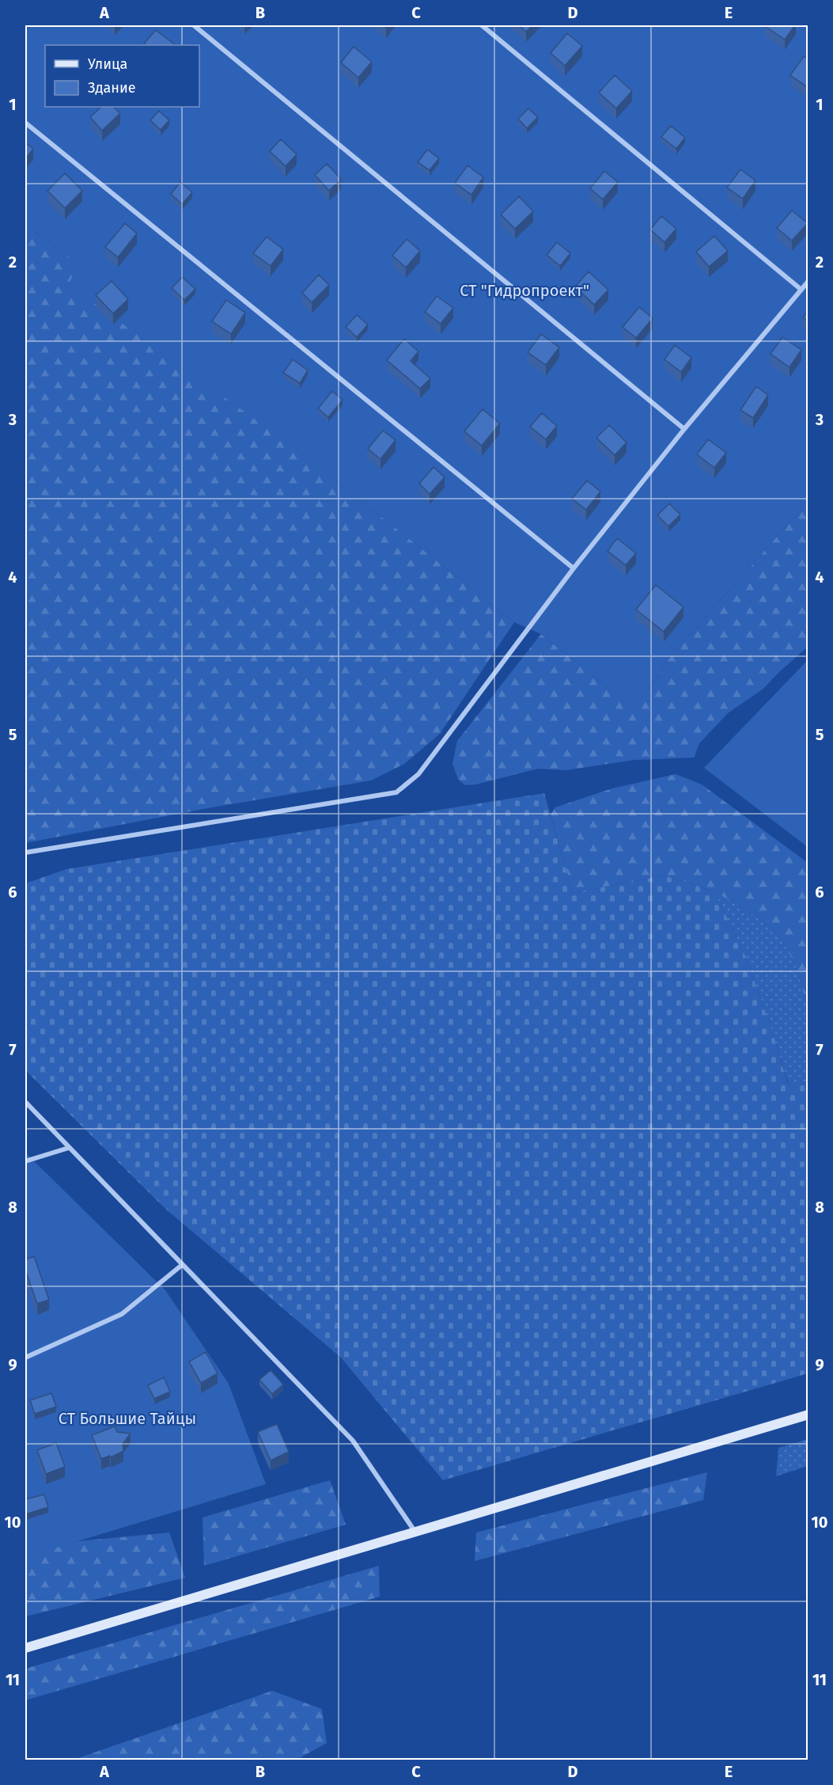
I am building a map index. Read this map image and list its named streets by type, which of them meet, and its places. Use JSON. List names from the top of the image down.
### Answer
{
  "parks": ["СТ \"Гидропроект\"", "СТ Большие Тайцы"],
  "legend": ["Улица", "Здание"],
  "grid": {
    "columns": [
      "A",
      "B",
      "C",
      "D",
      "E"
    ],
    "rows": [
      "1",
      "2",
      "3",
      "4",
      "5",
      "6",
      "7",
      "8",
      "9",
      "10",
      "11"
    ]
  }
}
